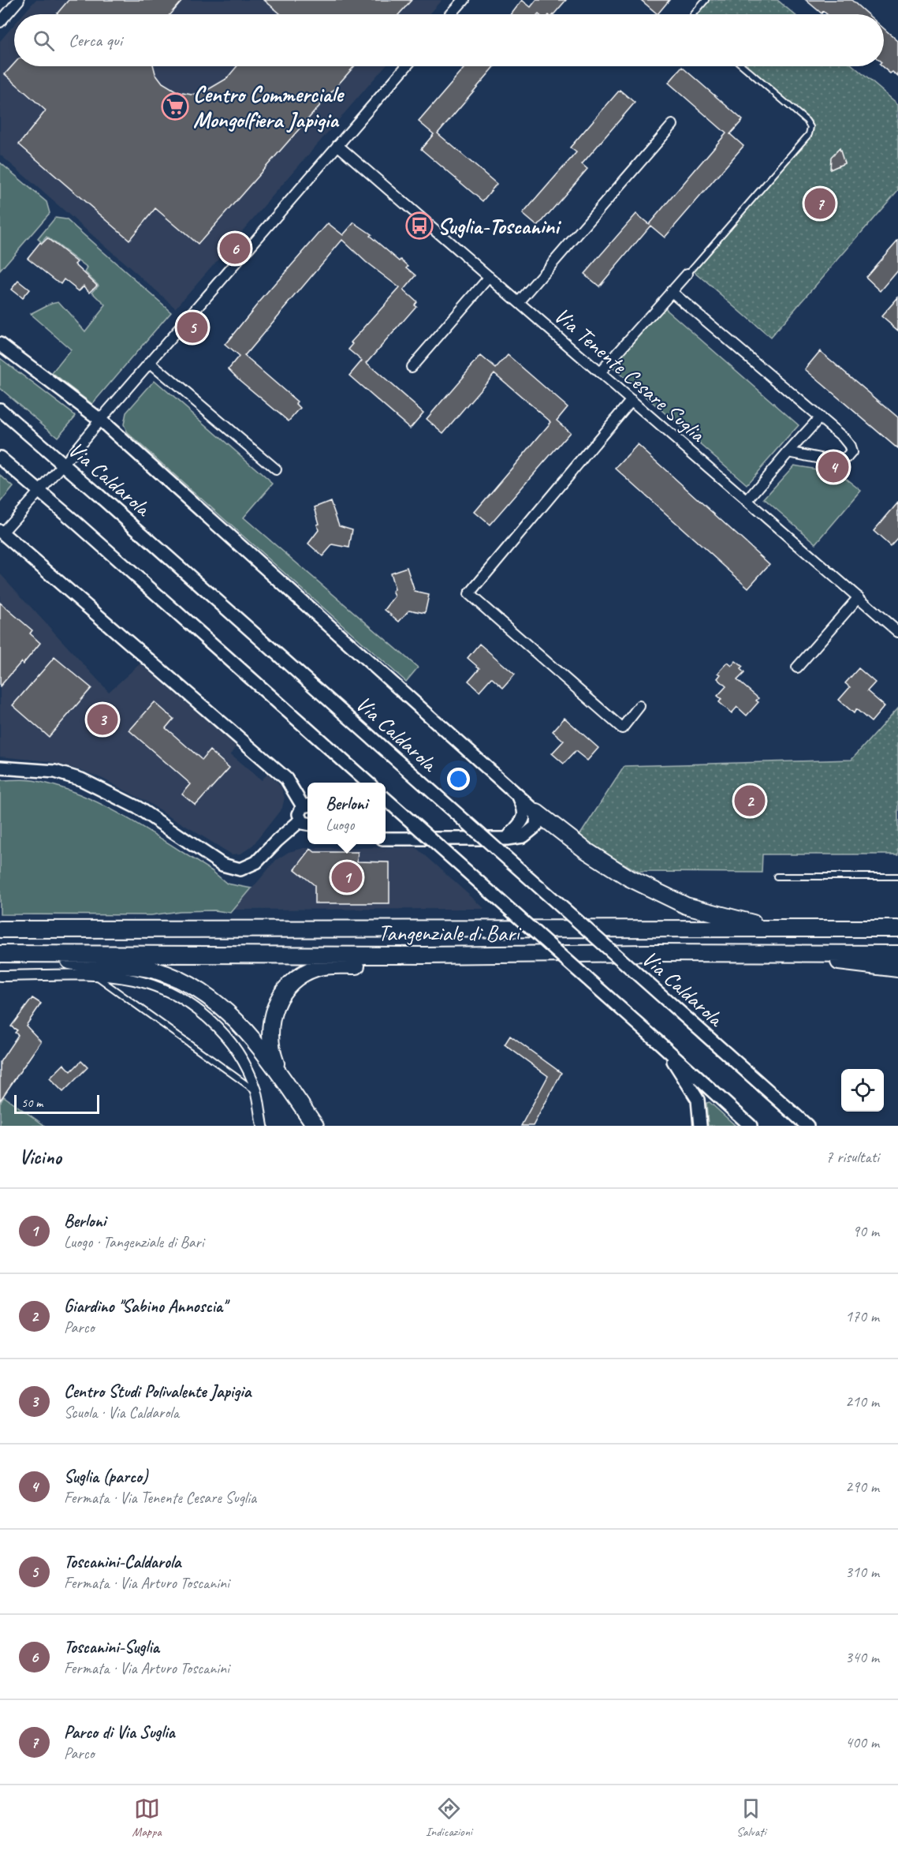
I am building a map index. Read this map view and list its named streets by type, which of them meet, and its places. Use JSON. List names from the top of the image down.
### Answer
{
  "streets": {
    "highway": ["Tangenziale di Bari"],
    "street": ["Via Tenente Cesare Suglia", "Via Caldarola"]
  },
  "places": {
    "supermarket": ["Centro Commerciale Mongolfiera Japigia"],
    "bus stop": ["Suglia-Toscanini"]
  },
  "scale_bar": "50 m",
  "page": {
    "search": "Cerca qui",
    "pins": [
      "7",
      "6",
      "5",
      "4",
      "3",
      "2",
      "1"
    ],
    "popup": ["Berloni", "Luogo"],
    "scale": "50 m",
    "heading": ["Vicino", "7 risultati"],
    "list": [
      {
        "mark": "1",
        "name": "Berloni",
        "note": "Luogo · Tangenziale di Bari",
        "value": "90 m"
      },
      {
        "mark": "2",
        "name": "Giardino \"Sabino Annoscia\"",
        "note": "Parco",
        "value": "170 m"
      },
      {
        "mark": "3",
        "name": "Centro Studi Polivalente Japigia",
        "note": "Scuola · Via Caldarola",
        "value": "210 m"
      },
      {
        "mark": "4",
        "name": "Suglia (parco)",
        "note": "Fermata · Via Tenente Cesare Suglia",
        "value": "290 m"
      },
      {
        "mark": "5",
        "name": "Toscanini-Caldarola",
        "note": "Fermata · Via Arturo Toscanini",
        "value": "310 m"
      },
      {
        "mark": "6",
        "name": "Toscanini-Suglia",
        "note": "Fermata · Via Arturo Toscanini",
        "value": "340 m"
      },
      {
        "mark": "7",
        "name": "Parco di Via Suglia",
        "note": "Parco",
        "value": "400 m"
      }
    ],
    "nav": ["Mappa", "Indicazioni", "Salvati"]
  }
}
